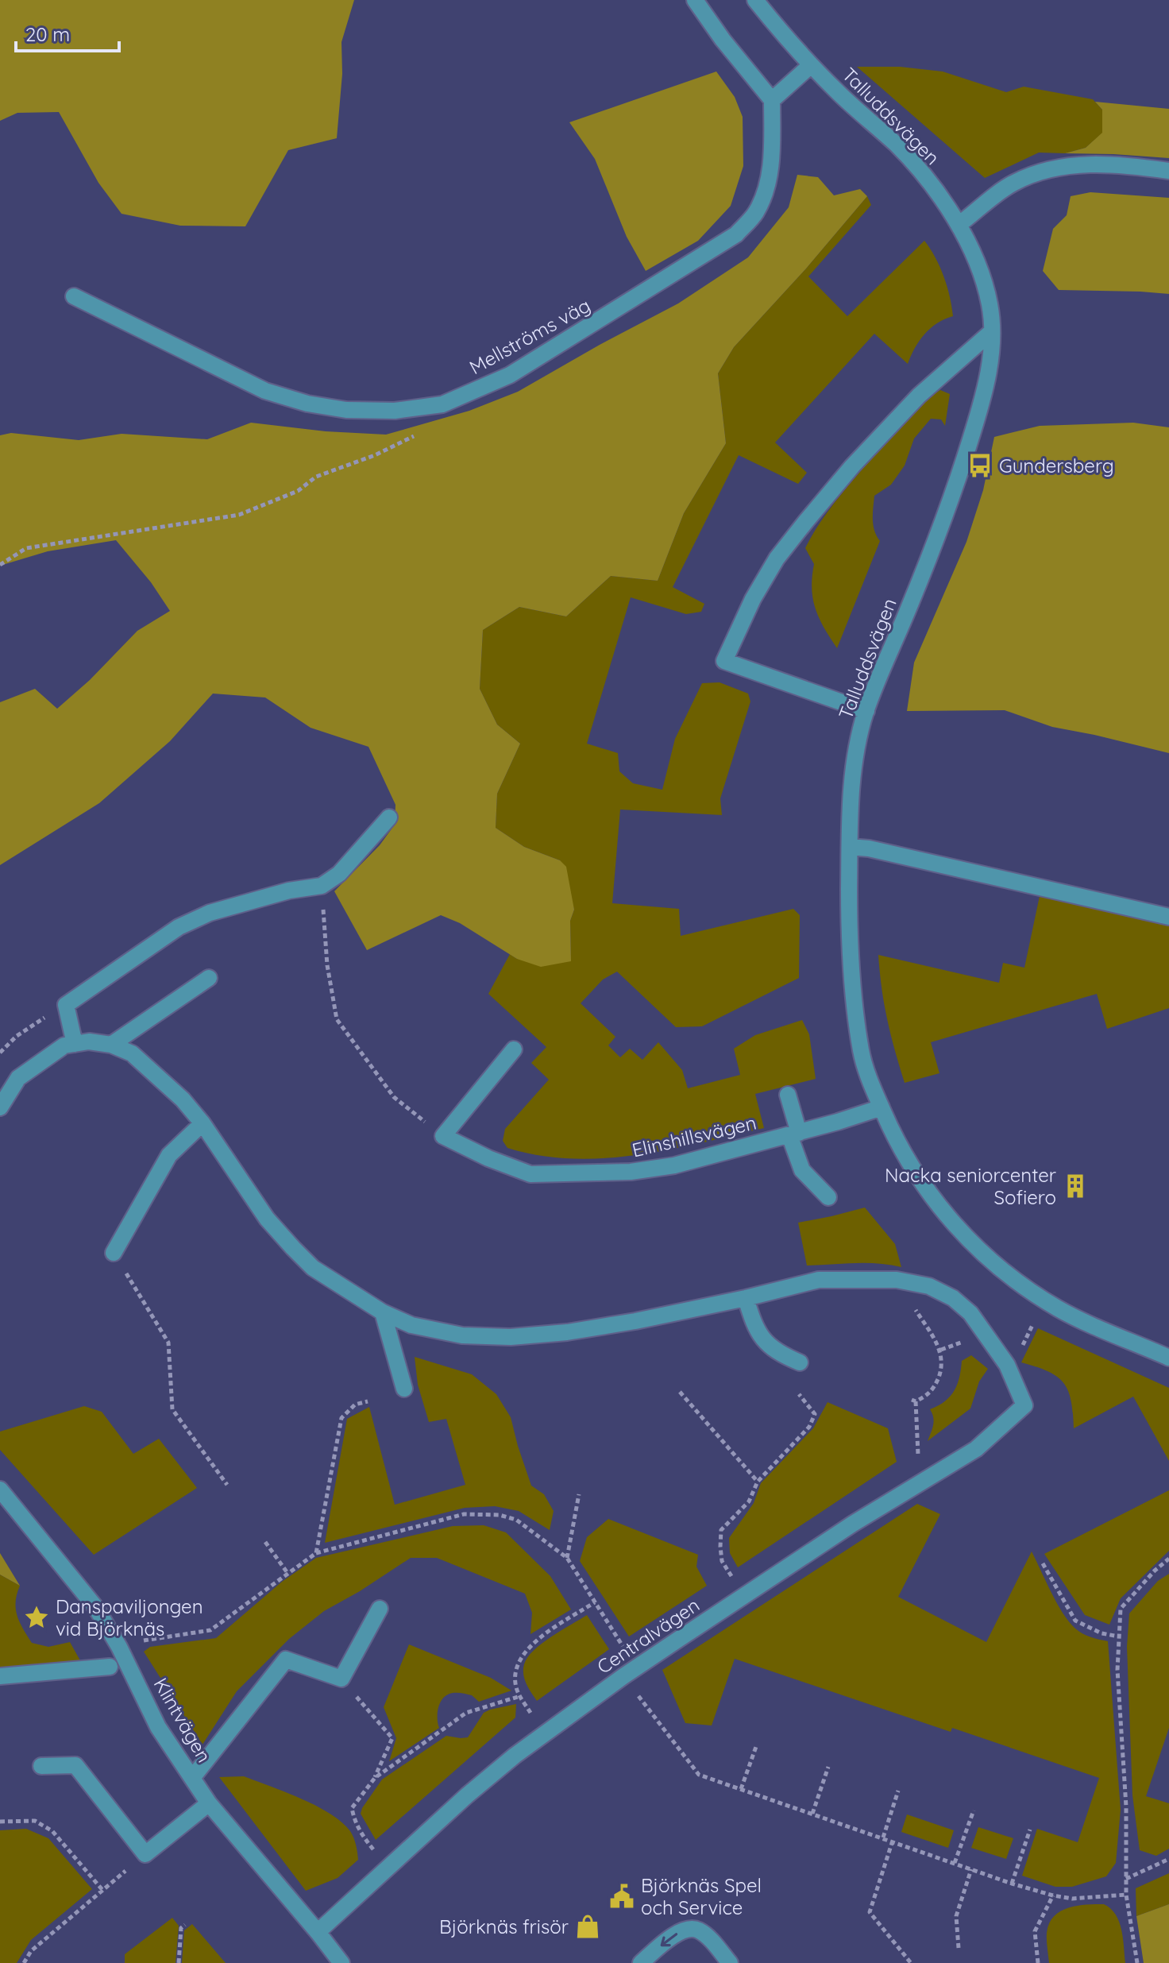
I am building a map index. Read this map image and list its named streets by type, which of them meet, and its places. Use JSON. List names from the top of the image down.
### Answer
{
  "streets": {
    "street": [
      "Talluddsvägen",
      "Mellströms väg",
      "Elinshillsvägen",
      "Centralvägen",
      "Klintvägen"
    ]
  },
  "crossings": [
    ["Talluddsvägen", "Elinshillsvägen"],
    ["Centralvägen", "Klintvägen"]
  ],
  "places": {
    "bus stop": ["Gundersberg"],
    "building": ["Nacka seniorcenter Sofiero"],
    "place": ["Danspaviljongen vid Björknäs"],
    "public building": ["Björknäs Spel och Service"],
    "shop": ["Björknäs frisör"]
  },
  "scale_bar": "20 m"
}
